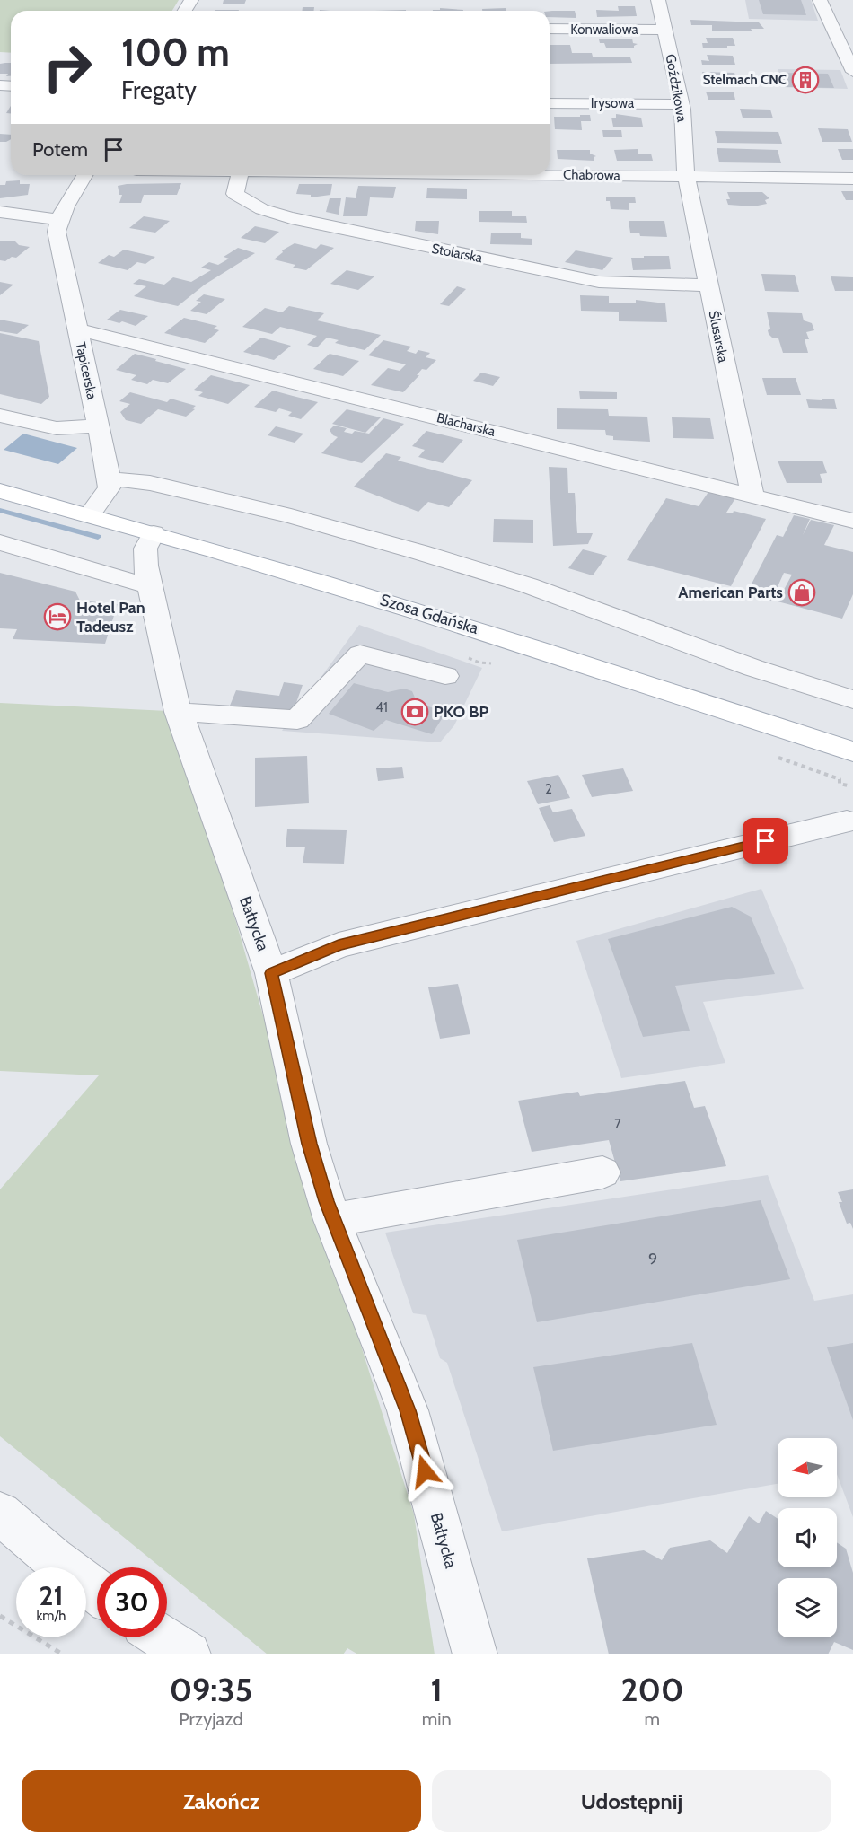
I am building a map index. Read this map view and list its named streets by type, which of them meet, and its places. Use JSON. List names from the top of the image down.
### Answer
{
  "streets": {
    "main road": ["Szosa Gdańska"],
    "street": [
      "Konwaliowa",
      "Goździkowa",
      "Irysowa",
      "Chabrowa",
      "Stolarska",
      "Ślusarska",
      "Tapicerska",
      "Blacharska",
      "Bałtycka"
    ]
  },
  "crossings": [
    ["Konwaliowa", "Goździkowa"],
    ["Goździkowa", "Irysowa"],
    ["Goździkowa", "Chabrowa"],
    ["Goździkowa", "Ślusarska"],
    ["Chabrowa", "Ślusarska"],
    ["Stolarska", "Ślusarska"],
    ["Ślusarska", "Blacharska"],
    ["Tapicerska", "Blacharska"],
    ["Szosa Gdańska", "Bałtycka"]
  ],
  "places": {
    "building": ["Stelmach CNC"],
    "shop": ["American Parts"],
    "hotel": ["Hotel Pan Tadeusz"],
    "bank": ["PKO BP"]
  },
  "house_numbers": [
    "41",
    "2",
    "7",
    "9"
  ],
  "north": "left",
  "page": {
    "turn": ["100 m", "Fregaty"],
    "then": "Potem",
    "speed": "21 km/h",
    "limit": "30",
    "eta": [
      "09:35",
      "Przyjazd",
      "1",
      "min",
      "200",
      "m"
    ],
    "buttons": ["Zakończ", "Udostępnij"]
  }
}
